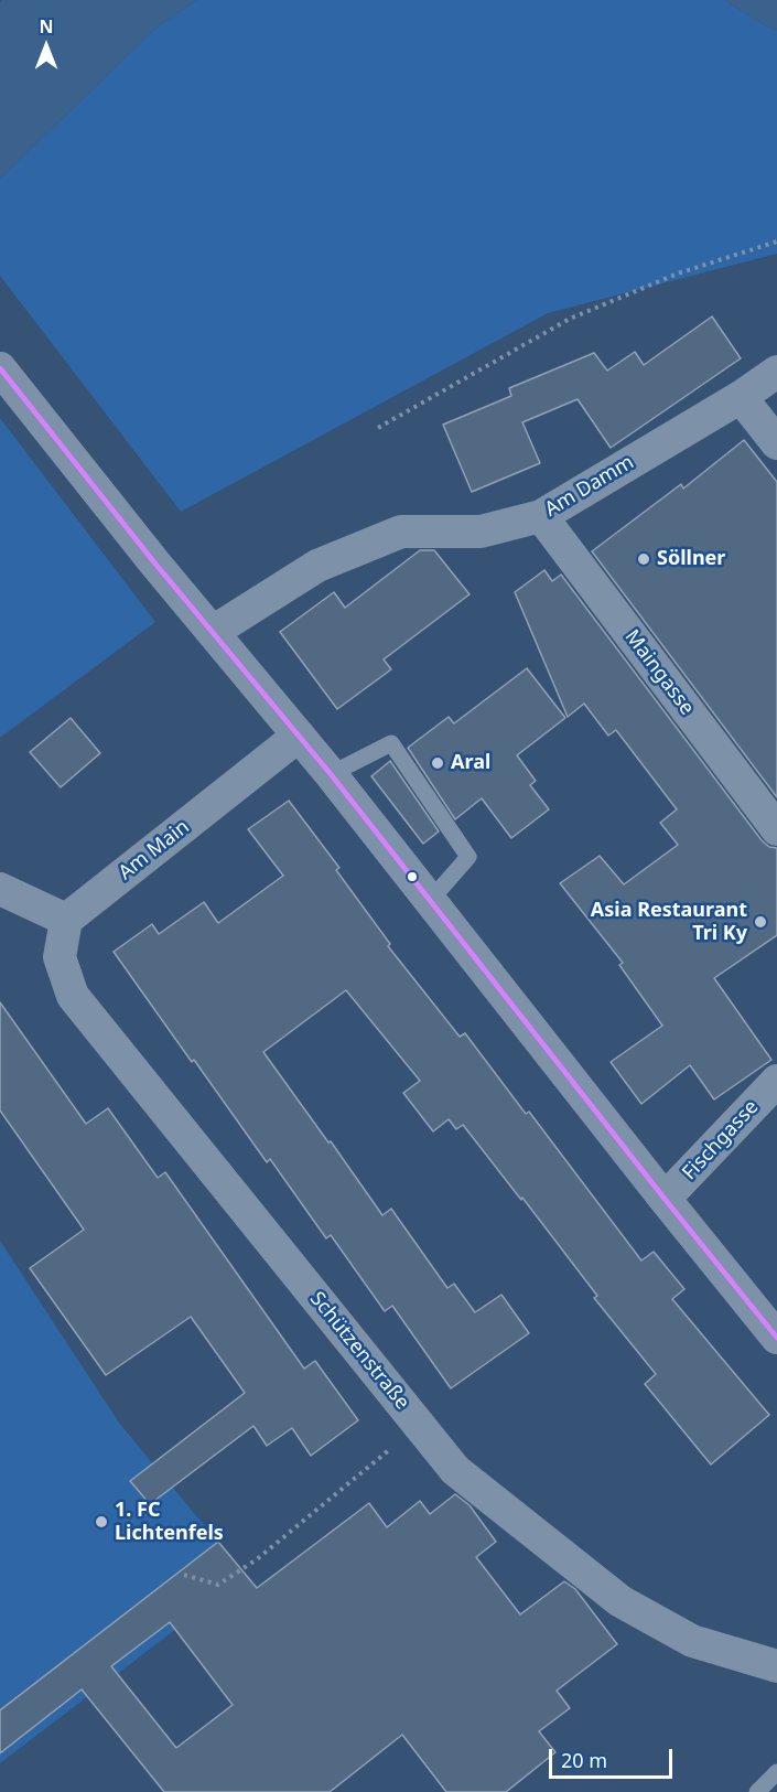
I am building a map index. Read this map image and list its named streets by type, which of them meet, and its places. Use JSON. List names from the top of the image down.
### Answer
{
  "streets": {
    "street": [
      "Am Damm",
      "Maingasse",
      "Am Main",
      "Fischgasse",
      "Schützenstraße"
    ]
  },
  "crossings": [
    ["Am Damm", "Maingasse"],
    ["Am Main", "Schützenstraße"]
  ],
  "places": [
    "Söllner",
    "Aral",
    "Asia Restaurant Tri Ky",
    "1. FC Lichtenfels"
  ],
  "scale_bar": "20 m",
  "north": "top"
}
